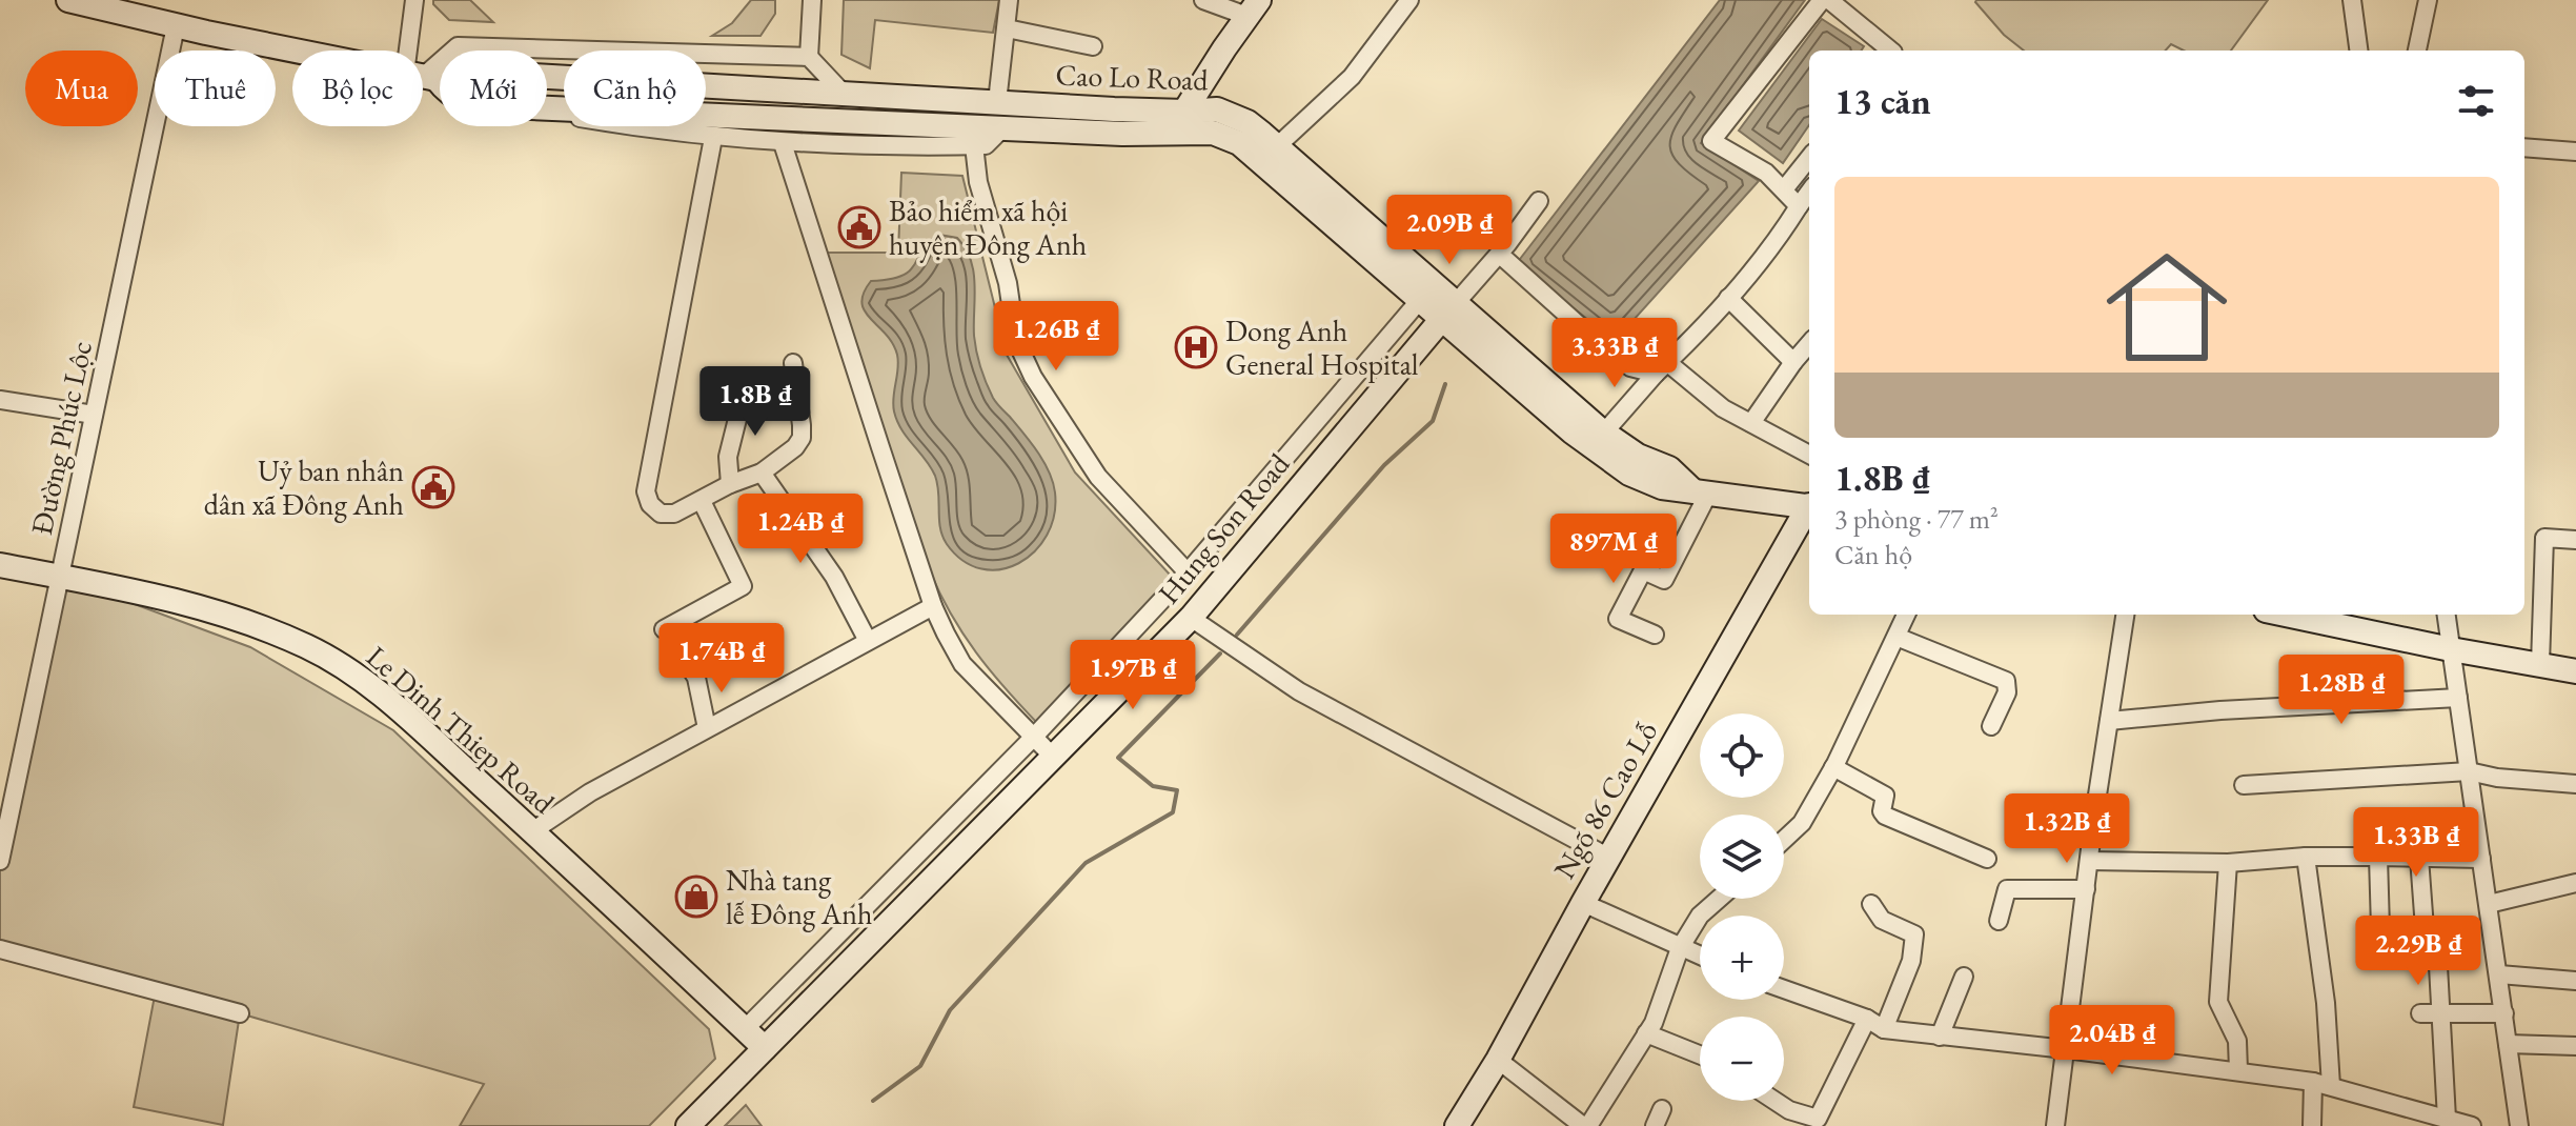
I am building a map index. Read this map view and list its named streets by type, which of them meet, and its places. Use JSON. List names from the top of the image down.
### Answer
{
  "streets": {
    "main road": [
      "Cao Lo Road",
      "Hung Son Road",
      "Le Dinh Thiep Road",
      "Ngõ 86 Cao Lỗ"
    ],
    "street": ["Đường Phúc Lộc"]
  },
  "crossings": [
    ["Cao Lo Road", "Đường Phúc Lộc"],
    ["Cao Lo Road", "Hung Son Road"],
    ["Đường Phúc Lộc", "Le Dinh Thiep Road"],
    ["Hung Son Road", "Le Dinh Thiep Road"]
  ],
  "places": {
    "public building": ["Bảo hiểm xã hội huyện Đông Anh", "Uỷ ban nhân dân xã Đông Anh"],
    "hospital": ["Dong Anh General Hospital"],
    "shop": ["Nhà tang lễ Đông Anh"]
  },
  "page": {
    "chip": [
      "Mua",
      "Thuê",
      "Bộ lọc",
      "Mới",
      "Căn hộ"
    ],
    "heading": "13 căn",
    "list": [
      {
        "name": "1.8B ₫",
        "note": "3 phòng · 77 m² · Căn hộ"
      }
    ],
    "price": [
      "2.09B ₫",
      "1.26B ₫",
      "3.33B ₫",
      "1.8B ₫",
      "1.24B ₫",
      "897M ₫",
      "1.74B ₫",
      "1.97B ₫",
      "1.28B ₫",
      "1.32B ₫",
      "1.33B ₫",
      "2.29B ₫",
      "2.04B ₫"
    ],
    "map_buttons": ["+", "−"]
  }
}
